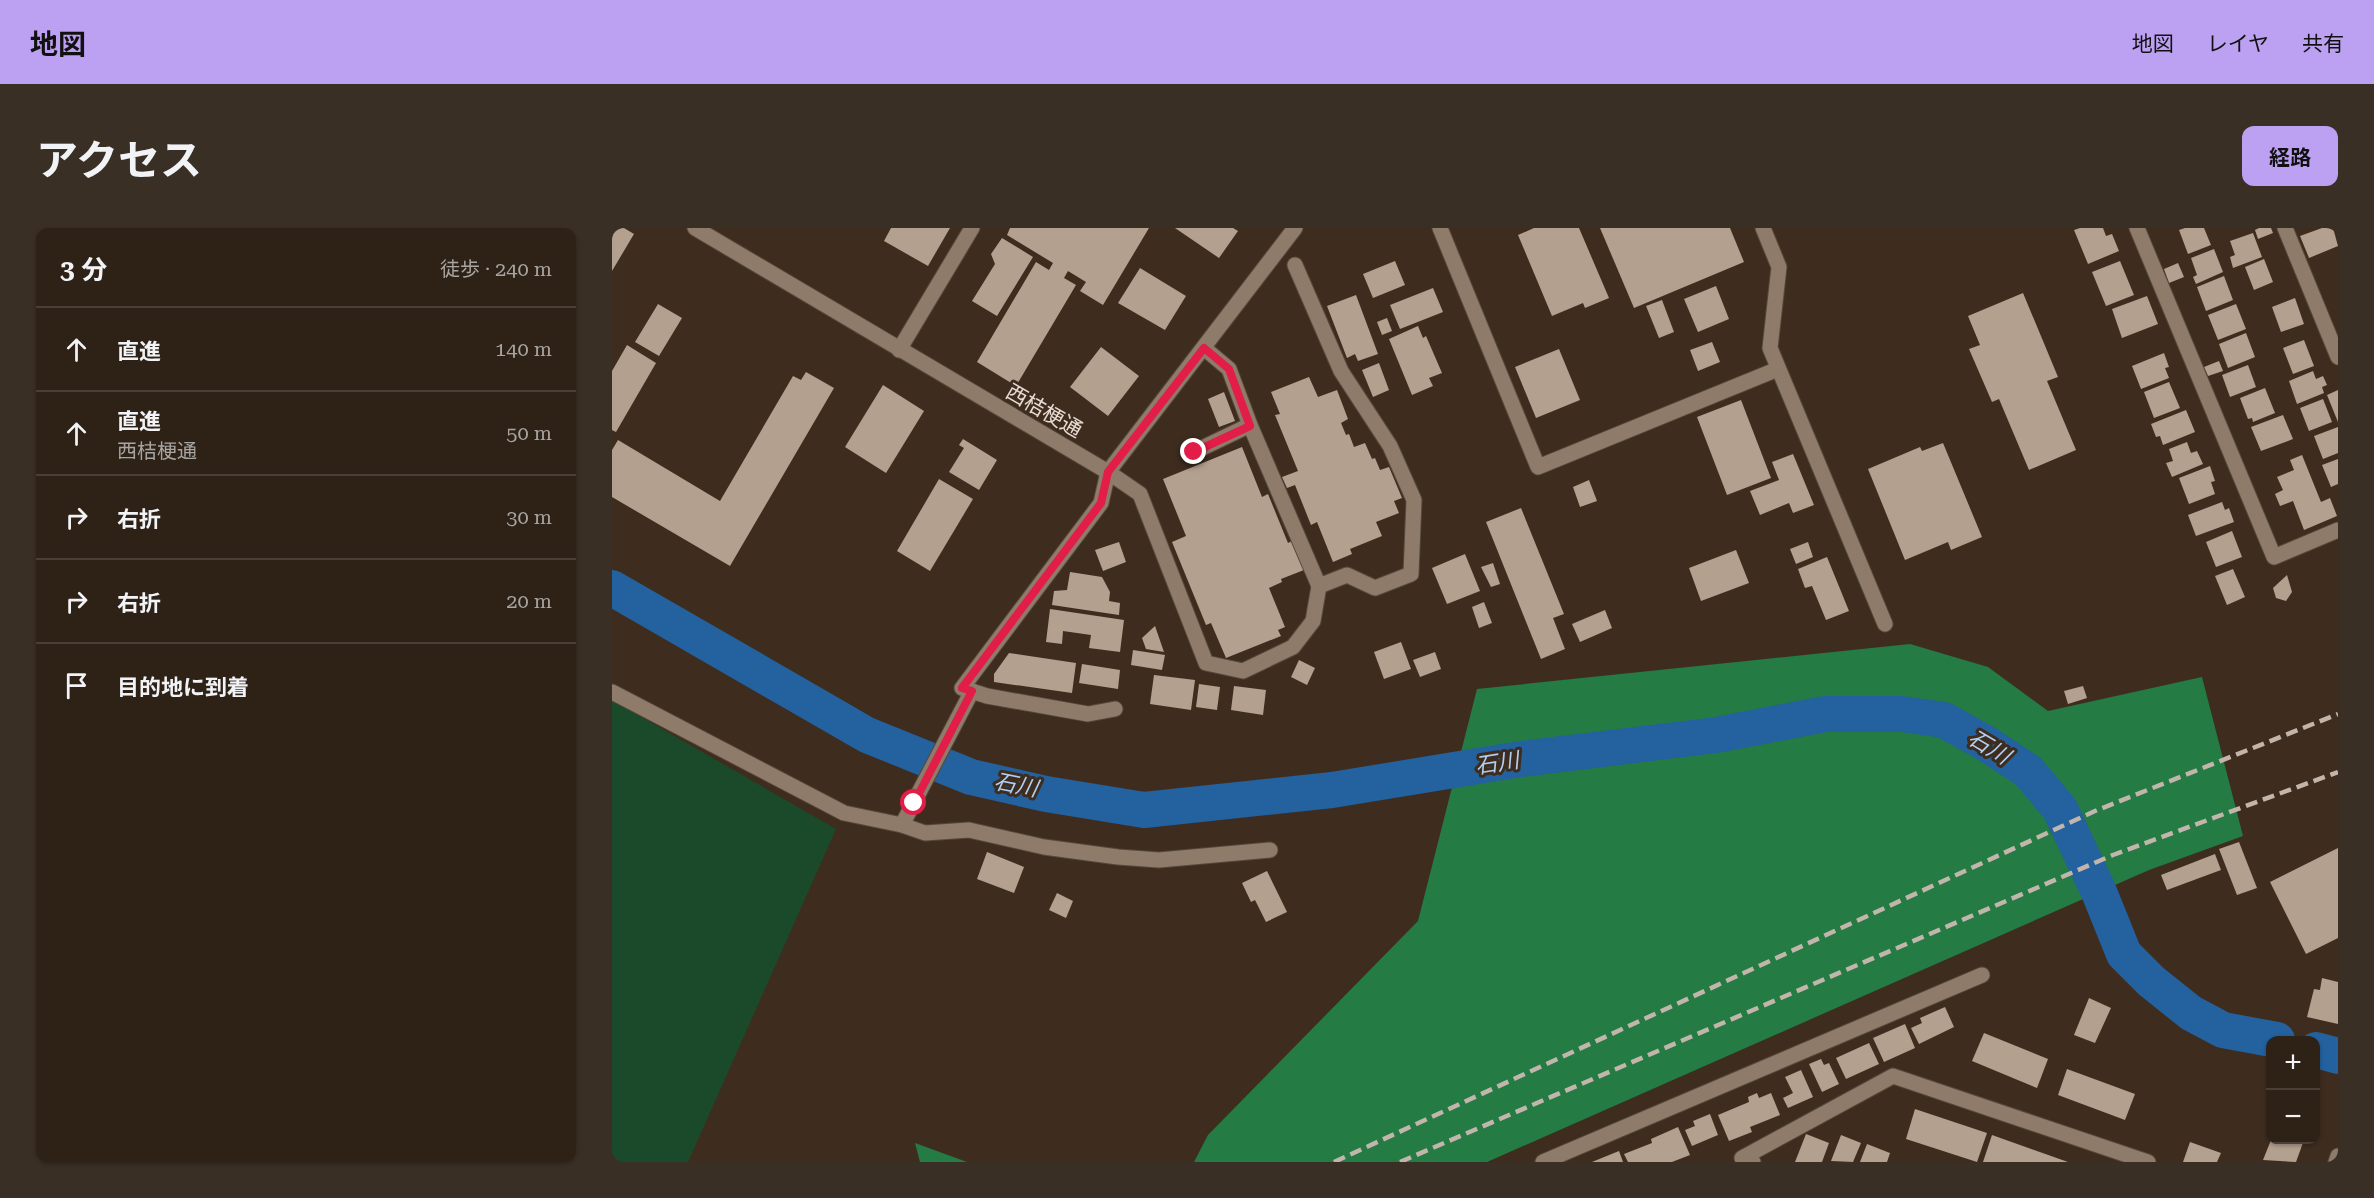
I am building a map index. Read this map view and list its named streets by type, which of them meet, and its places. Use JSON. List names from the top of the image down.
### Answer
{
  "streets": {
    "street": ["西桔梗通"]
  },
  "water": ["石川"],
  "page": {
    "header": "地図",
    "nav": ["地図", "レイヤ", "共有"],
    "title": "アクセス",
    "buttons": "経路",
    "heading": ["3 分", "徒歩 · 240 m"],
    "list": [
      ["直進", "140 m"],
      ["直進", "西桔梗通", "50 m"],
      ["右折", "30 m"],
      ["右折", "20 m"],
      "目的地に到着"
    ],
    "map_buttons": ["+", "−"]
  }
}
